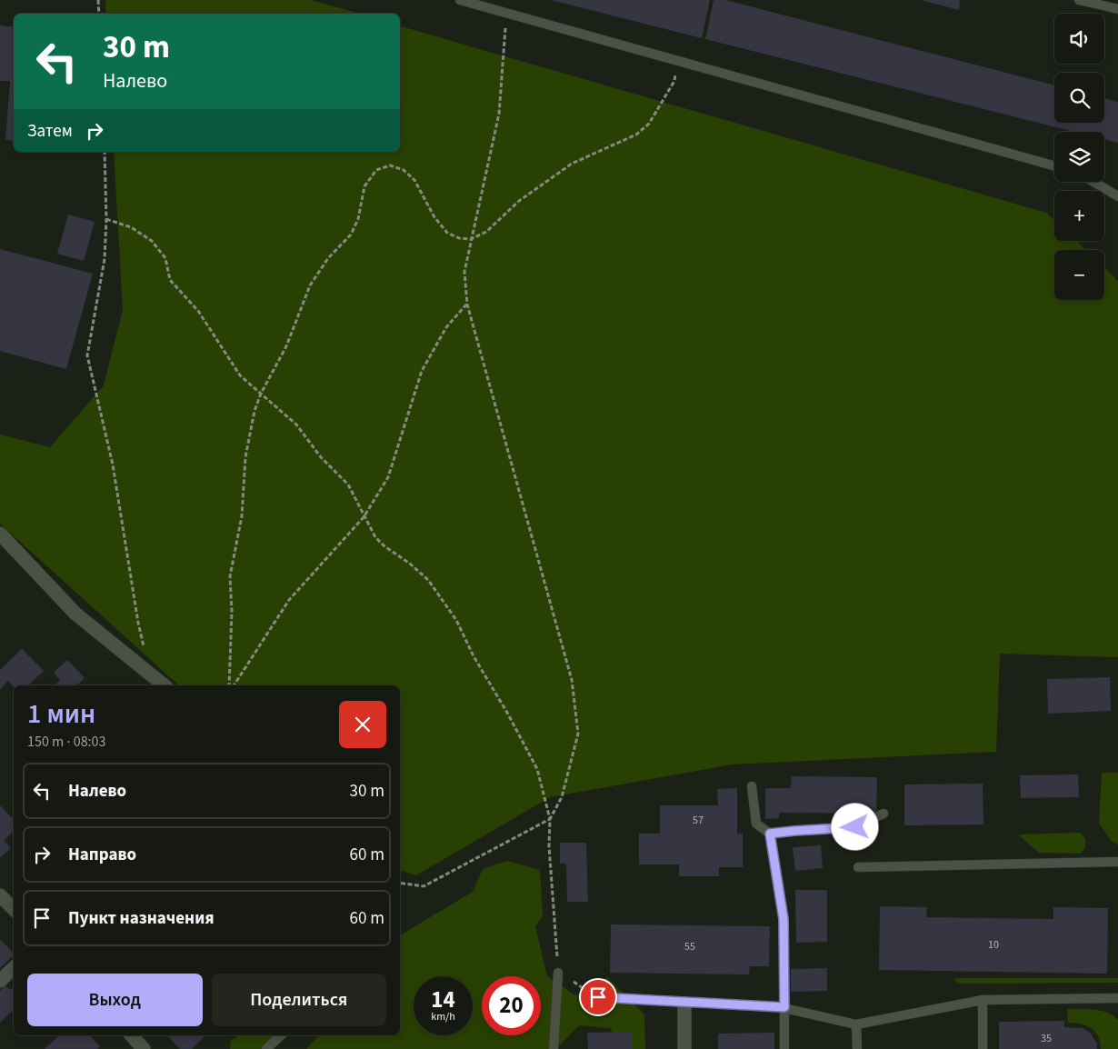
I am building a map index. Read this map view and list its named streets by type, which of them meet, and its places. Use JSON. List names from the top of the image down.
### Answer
{
  "house_numbers": [
    "57",
    "10",
    "55",
    "35"
  ],
  "page": {
    "map_buttons": ["+", "−"],
    "turn": ["30 m", "Налево"],
    "then": "Затем",
    "heading": ["1 мин", "150 m · 08:03"],
    "list": [
      {
        "name": "Налево",
        "value": "30 m"
      },
      {
        "name": "Направо",
        "value": "60 m"
      },
      {
        "name": "Пункт назначения",
        "value": "60 m"
      }
    ],
    "buttons": ["Выход", "Поделиться"],
    "speed": "14 km/h",
    "limit": "20"
  }
}
